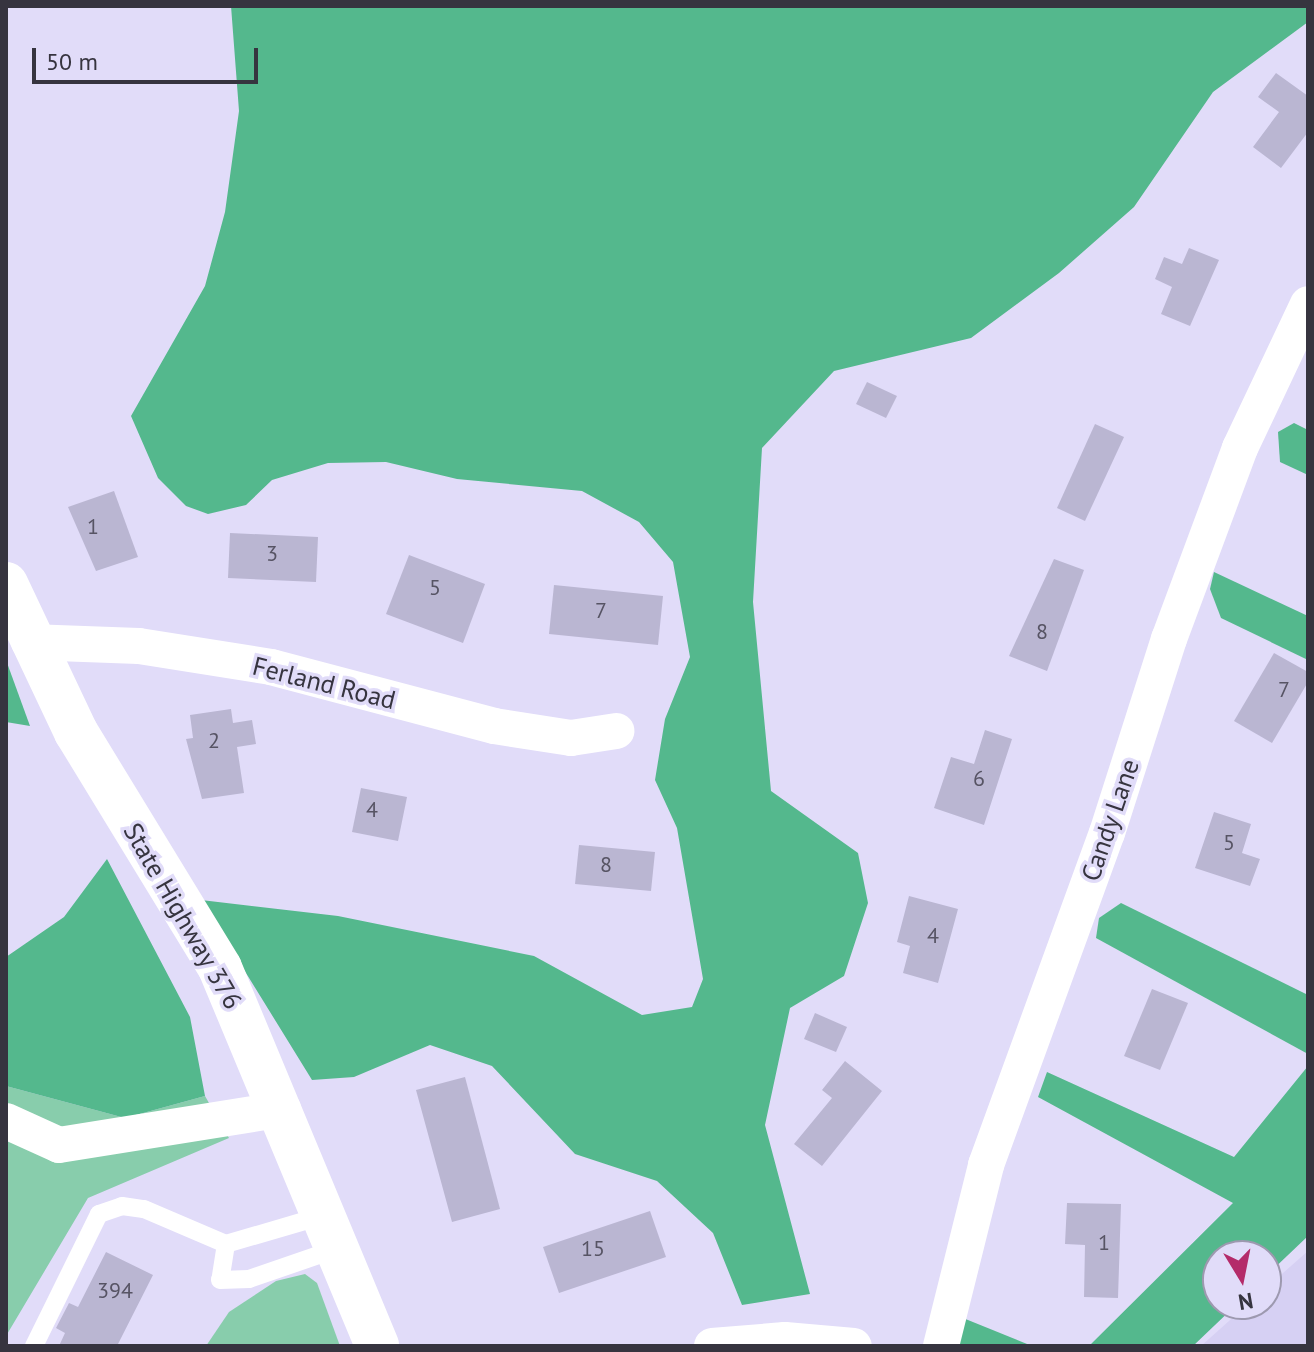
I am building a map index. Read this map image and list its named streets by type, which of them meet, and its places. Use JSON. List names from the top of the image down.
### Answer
{
  "streets": {
    "main road": ["State Highway 376"],
    "street": ["Ferland Road", "Candy Lane"]
  },
  "crossings": [
    ["Ferland Road", "State Highway 376"]
  ],
  "house_numbers": [
    "1",
    "3",
    "5",
    "7",
    "8",
    "7",
    "2",
    "6",
    "4",
    "5",
    "8",
    "4",
    "1",
    "15",
    "394"
  ],
  "scale_bar": "50 m",
  "north": "bottom"
}
